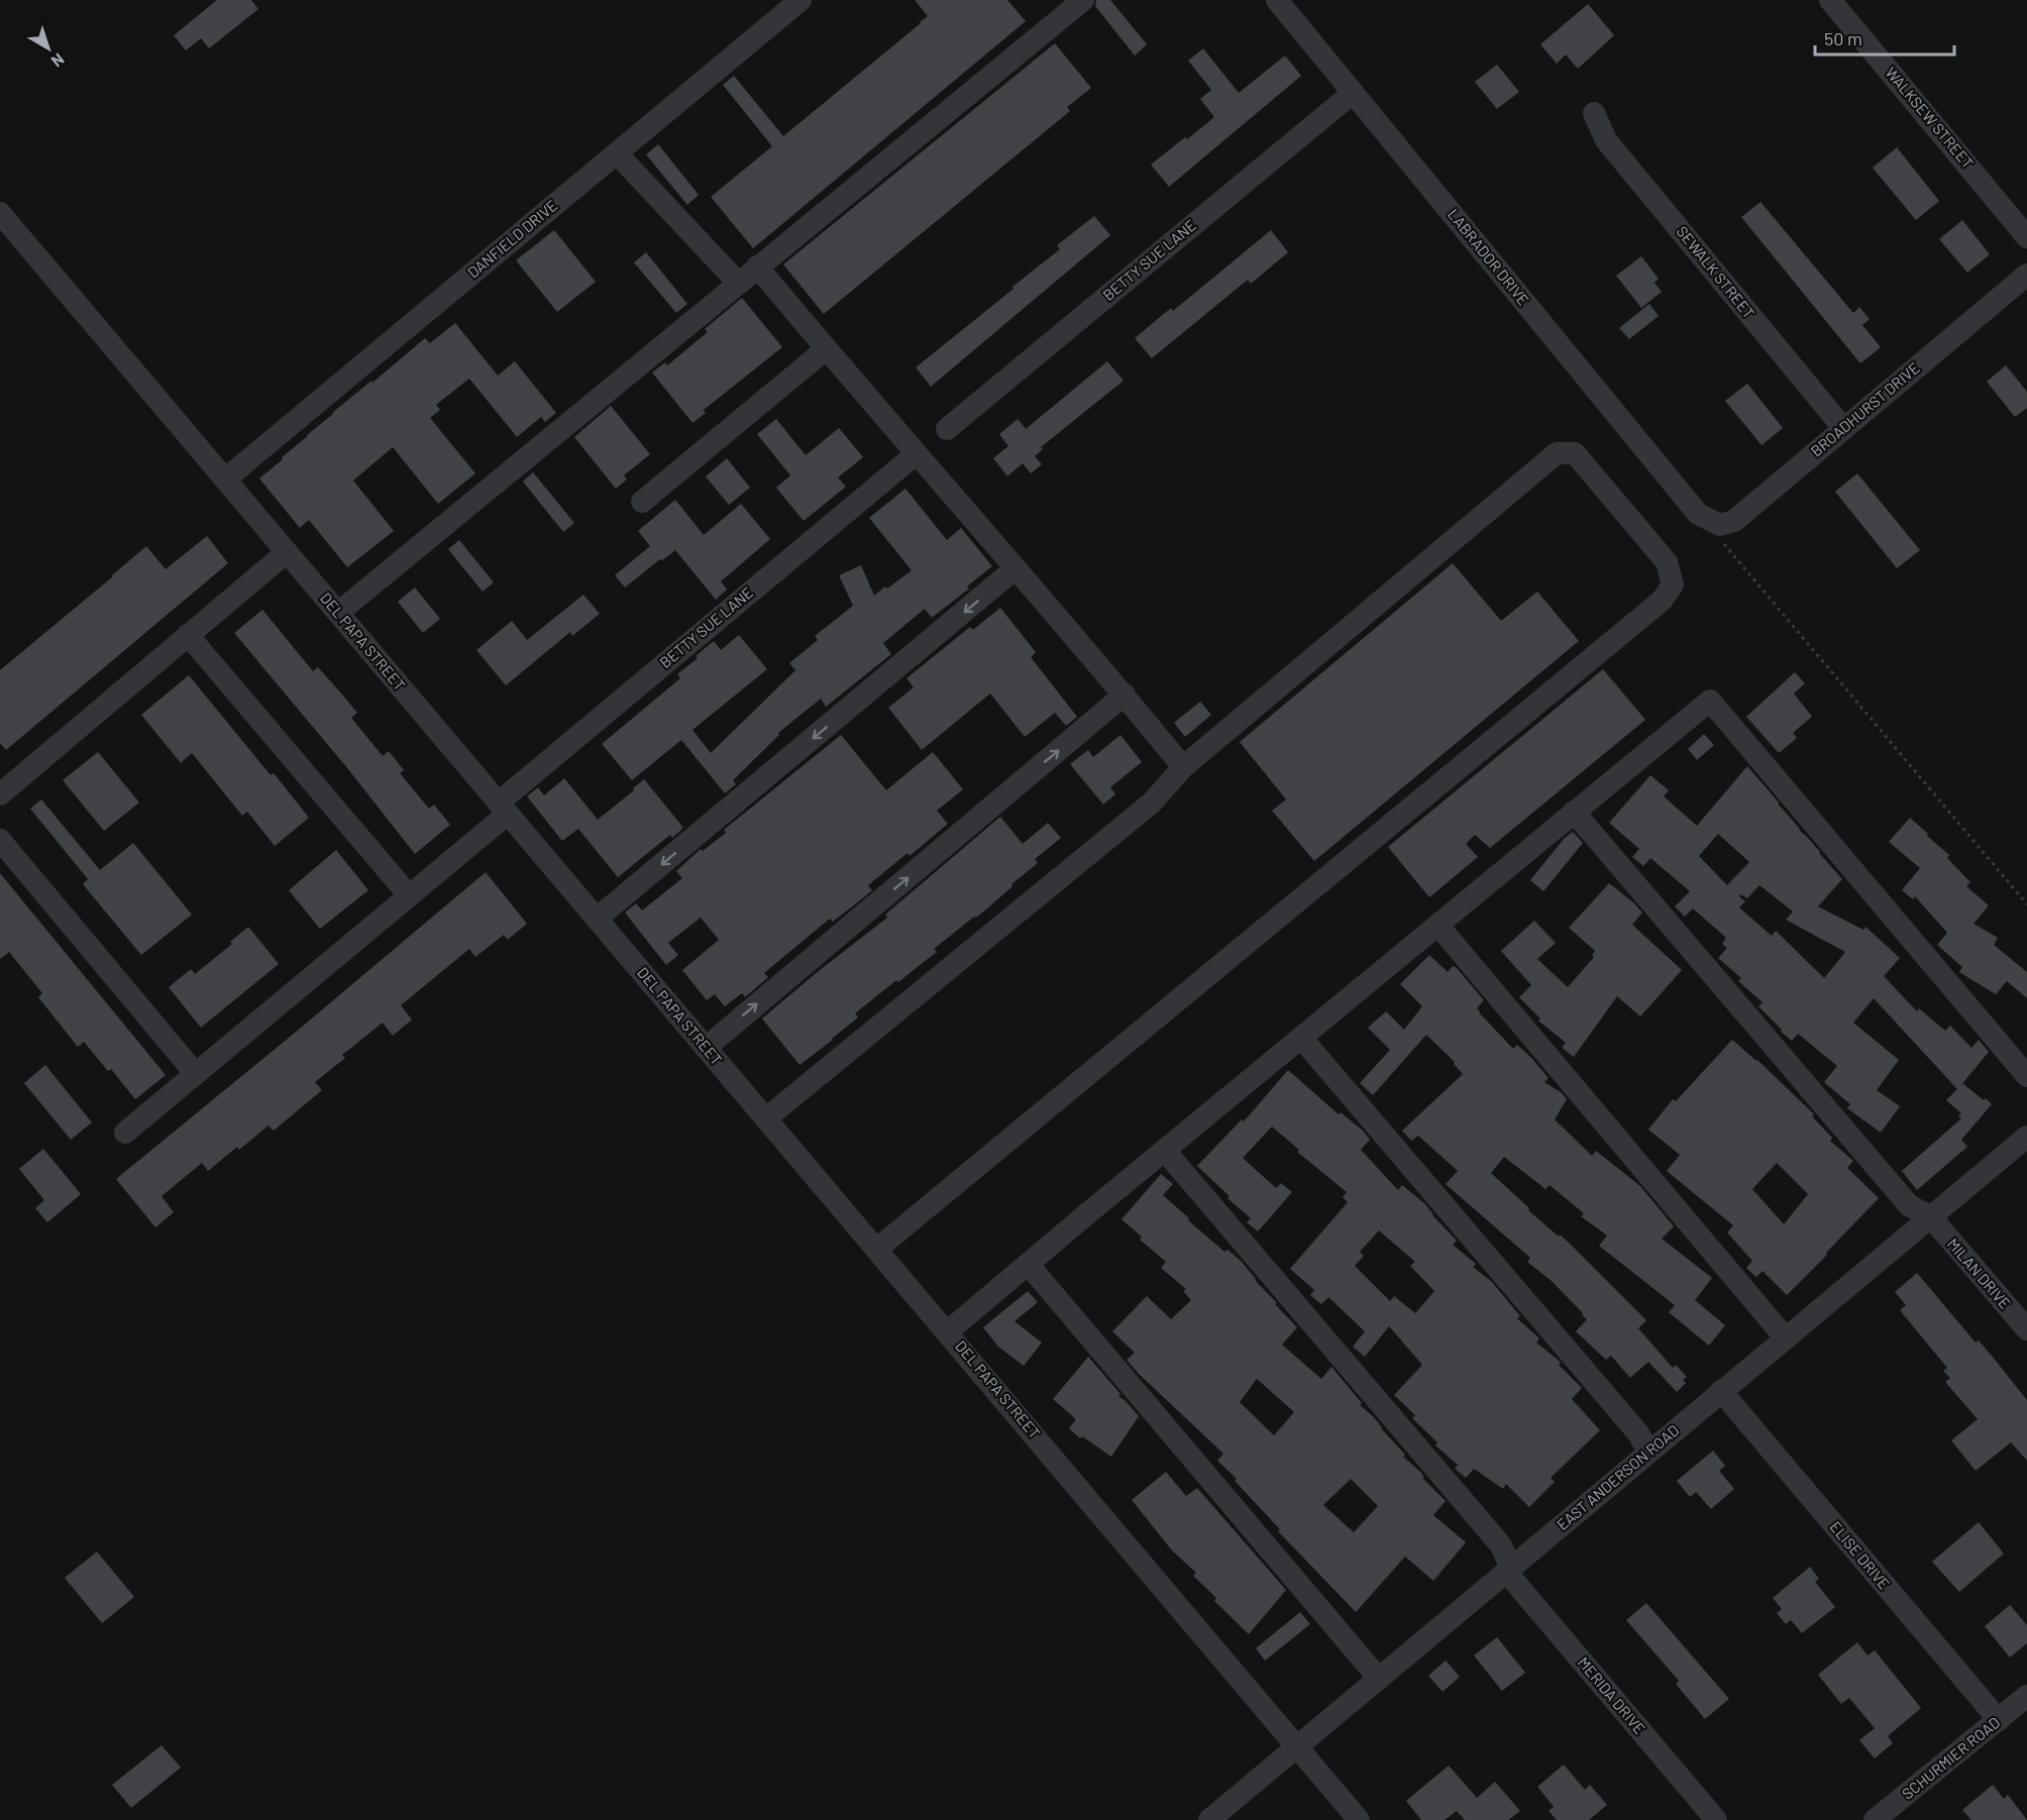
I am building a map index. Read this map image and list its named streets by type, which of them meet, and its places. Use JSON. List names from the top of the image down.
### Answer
{
  "streets": {
    "street": [
      "WALKSEW STREET",
      "DANFIELD DRIVE",
      "LABRADOR DRIVE",
      "BETTY SUE LANE",
      "SEWALK STREET",
      "BROADHURST DRIVE",
      "DEL PAPA STREET",
      "MILAN DRIVE",
      "EAST ANDERSON ROAD",
      "ELISE DRIVE",
      "MERIDA DRIVE",
      "SCHURMIER ROAD"
    ]
  },
  "crossings": [
    ["DANFIELD DRIVE", "DEL PAPA STREET"],
    ["LABRADOR DRIVE", "BETTY SUE LANE"],
    ["LABRADOR DRIVE", "BROADHURST DRIVE"],
    ["BETTY SUE LANE", "DEL PAPA STREET"],
    ["SEWALK STREET", "BROADHURST DRIVE"],
    ["DEL PAPA STREET", "EAST ANDERSON ROAD"],
    ["MILAN DRIVE", "EAST ANDERSON ROAD"],
    ["EAST ANDERSON ROAD", "ELISE DRIVE"],
    ["EAST ANDERSON ROAD", "MERIDA DRIVE"],
    ["ELISE DRIVE", "SCHURMIER ROAD"]
  ],
  "scale_bar": "50 m",
  "north": "bottom right"
}
